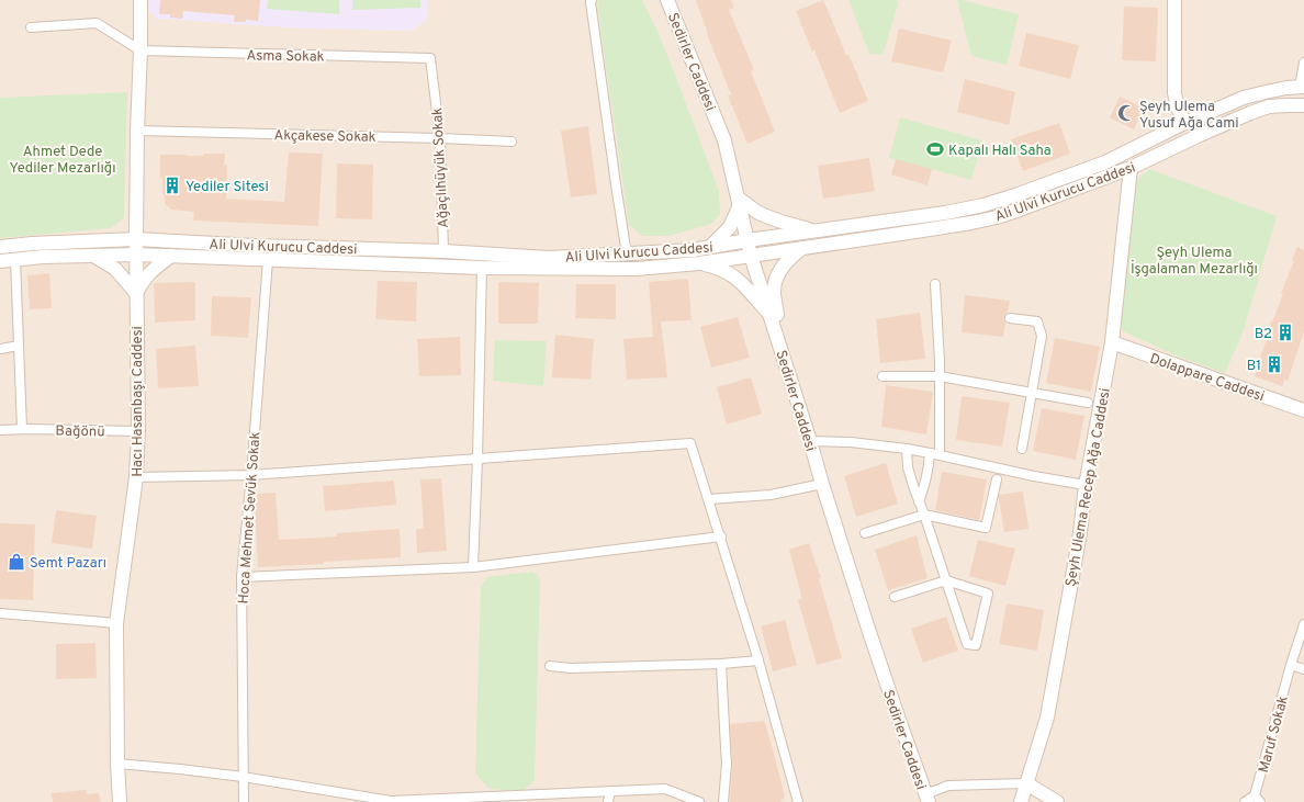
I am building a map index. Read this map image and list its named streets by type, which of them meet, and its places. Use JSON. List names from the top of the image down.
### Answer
{
  "streets": {
    "main road": [
      "Sedirler Caddesi",
      "Ali Ulvi Kurucu Caddesi",
      "Dolappare Caddesi",
      "Hacı Hasanbaşı Caddesi",
      "Şeyh Ulema Recep Ağa Caddesi"
    ],
    "street": [
      "Asma Sokak",
      "Akçakese Sokak",
      "Ağaçlıhüyük Sokak",
      "Bağönü",
      "Hoca Mehmet Sevük Sokak",
      "Maruf Sokak"
    ]
  },
  "crossings": [
    ["Asma Sokak", "Ağaçlıhüyük Sokak"],
    ["Asma Sokak", "Hacı Hasanbaşı Caddesi"],
    ["Sedirler Caddesi", "Ali Ulvi Kurucu Caddesi"],
    ["Akçakese Sokak", "Ağaçlıhüyük Sokak"],
    ["Akçakese Sokak", "Hacı Hasanbaşı Caddesi"],
    ["Ağaçlıhüyük Sokak", "Ali Ulvi Kurucu Caddesi"],
    ["Ali Ulvi Kurucu Caddesi", "Hacı Hasanbaşı Caddesi"],
    ["Ali Ulvi Kurucu Caddesi", "Şeyh Ulema Recep Ağa Caddesi"],
    ["Ali Ulvi Kurucu Caddesi", "Hoca Mehmet Sevük Sokak"],
    ["Dolappare Caddesi", "Şeyh Ulema Recep Ağa Caddesi"],
    ["Hacı Hasanbaşı Caddesi", "Bağönü"]
  ],
  "parks": ["Ahmet Dede Yediler Mezarlığı", "Şeyh Ulema İşgalaman Mezarlığı"],
  "places": {
    "mosque": ["Şeyh Ulema Yusuf Ağa Cami"],
    "sports": ["Kapalı Halı Saha"],
    "building": ["Yediler Sitesi", "B2", "B1"],
    "shop": ["Semt Pazarı"]
  }
}
